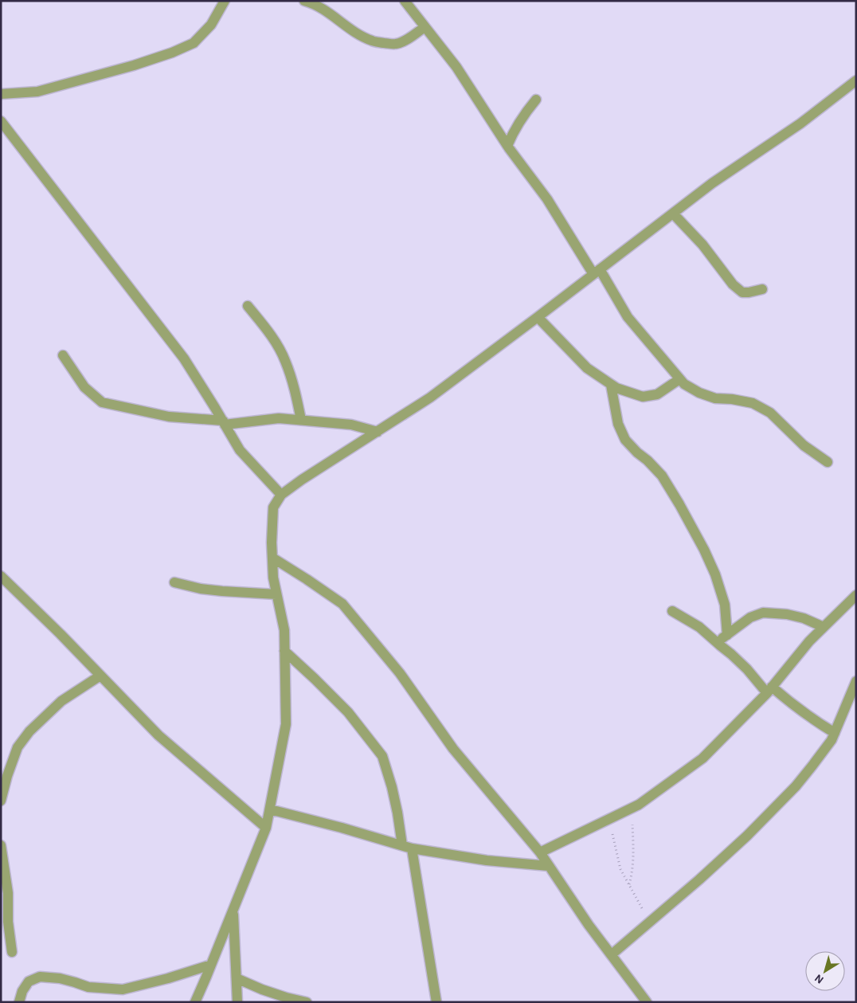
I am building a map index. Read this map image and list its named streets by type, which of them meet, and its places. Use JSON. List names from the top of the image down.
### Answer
{
  "north": "bottom left"
}
